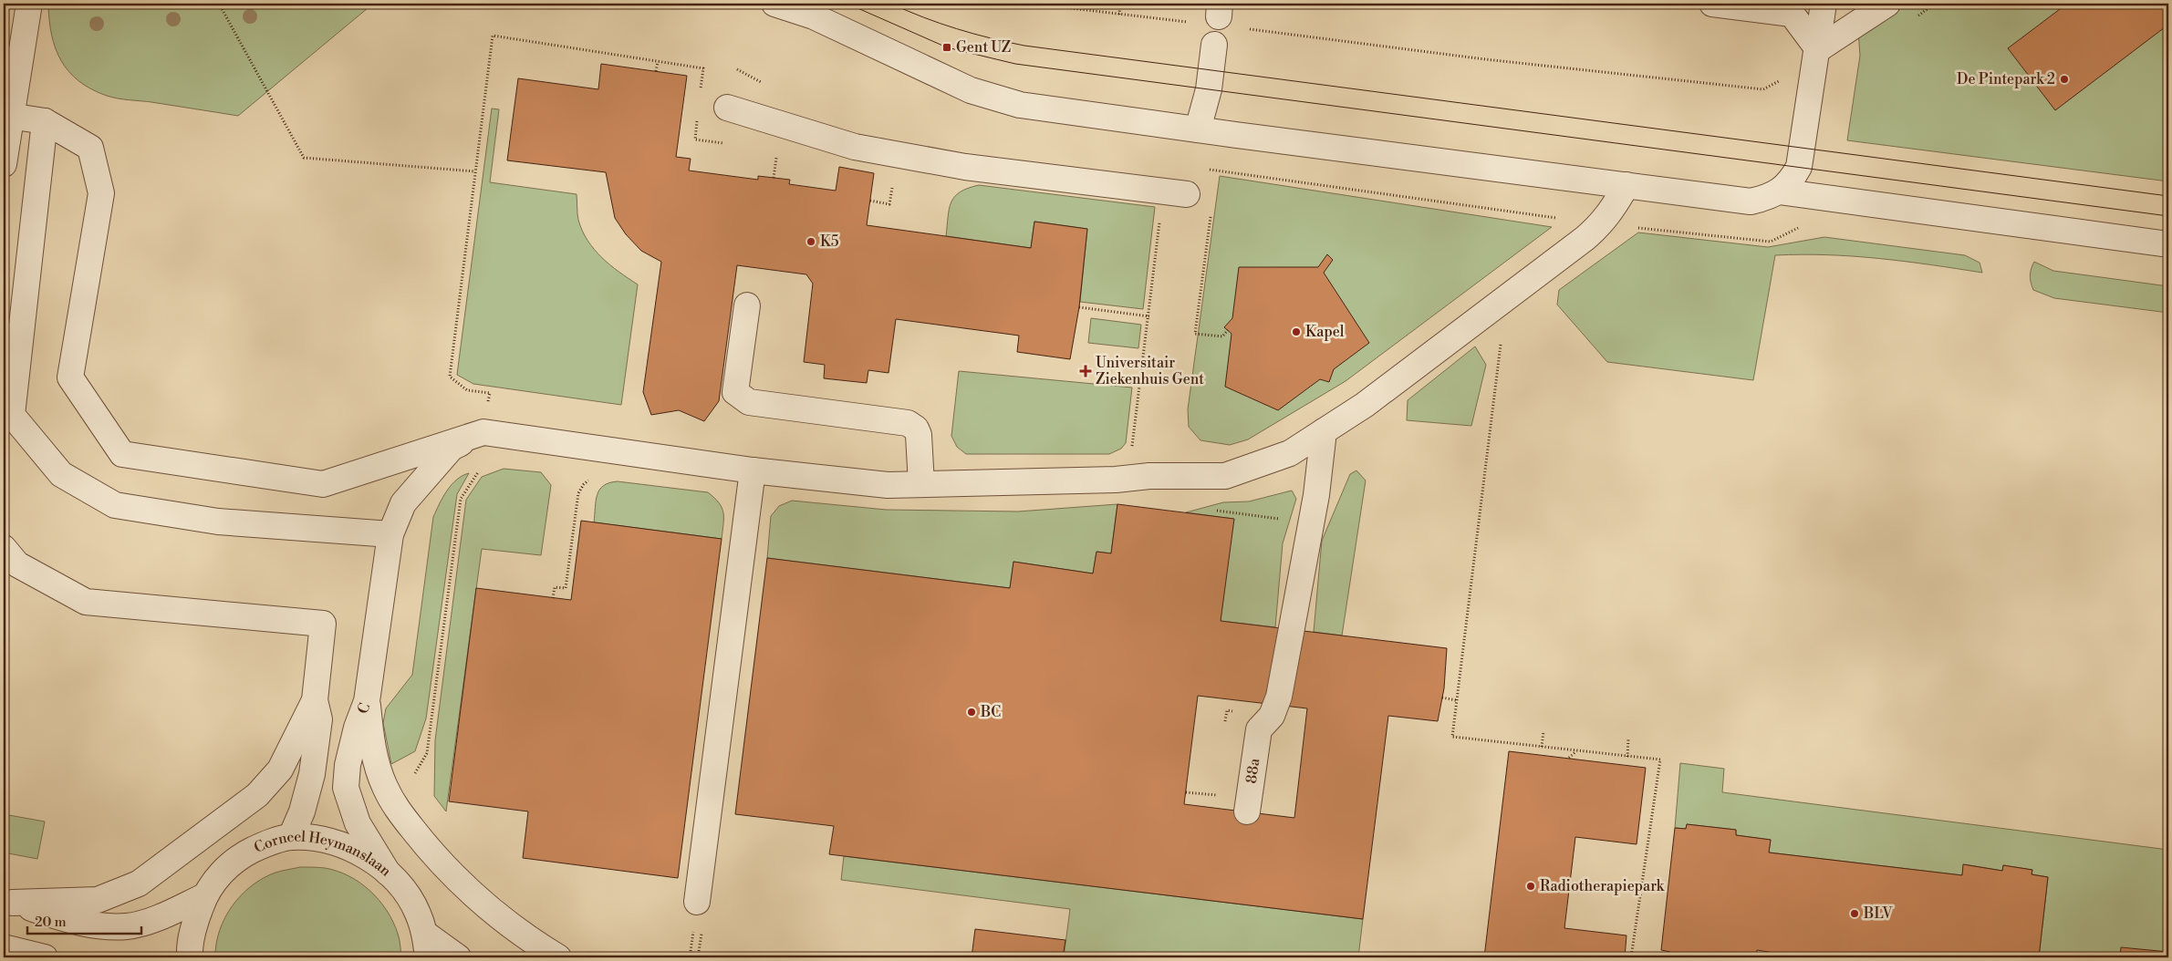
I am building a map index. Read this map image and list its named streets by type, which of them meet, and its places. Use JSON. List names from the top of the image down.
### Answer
{
  "streets": {
    "street": ["C", "88a", "Corneel Heymanslaan"]
  },
  "crossings": [
    ["C", "Corneel Heymanslaan"]
  ],
  "places": {
    "transit": ["Gent UZ"],
    "other": [
      "De Pintepark 2",
      "K5",
      "Kapel",
      "BC",
      "Radiotherapiepark",
      "BLV"
    ],
    "health": ["Universitair Ziekenhuis Gent"]
  },
  "scale_bar": "20 m"
}
